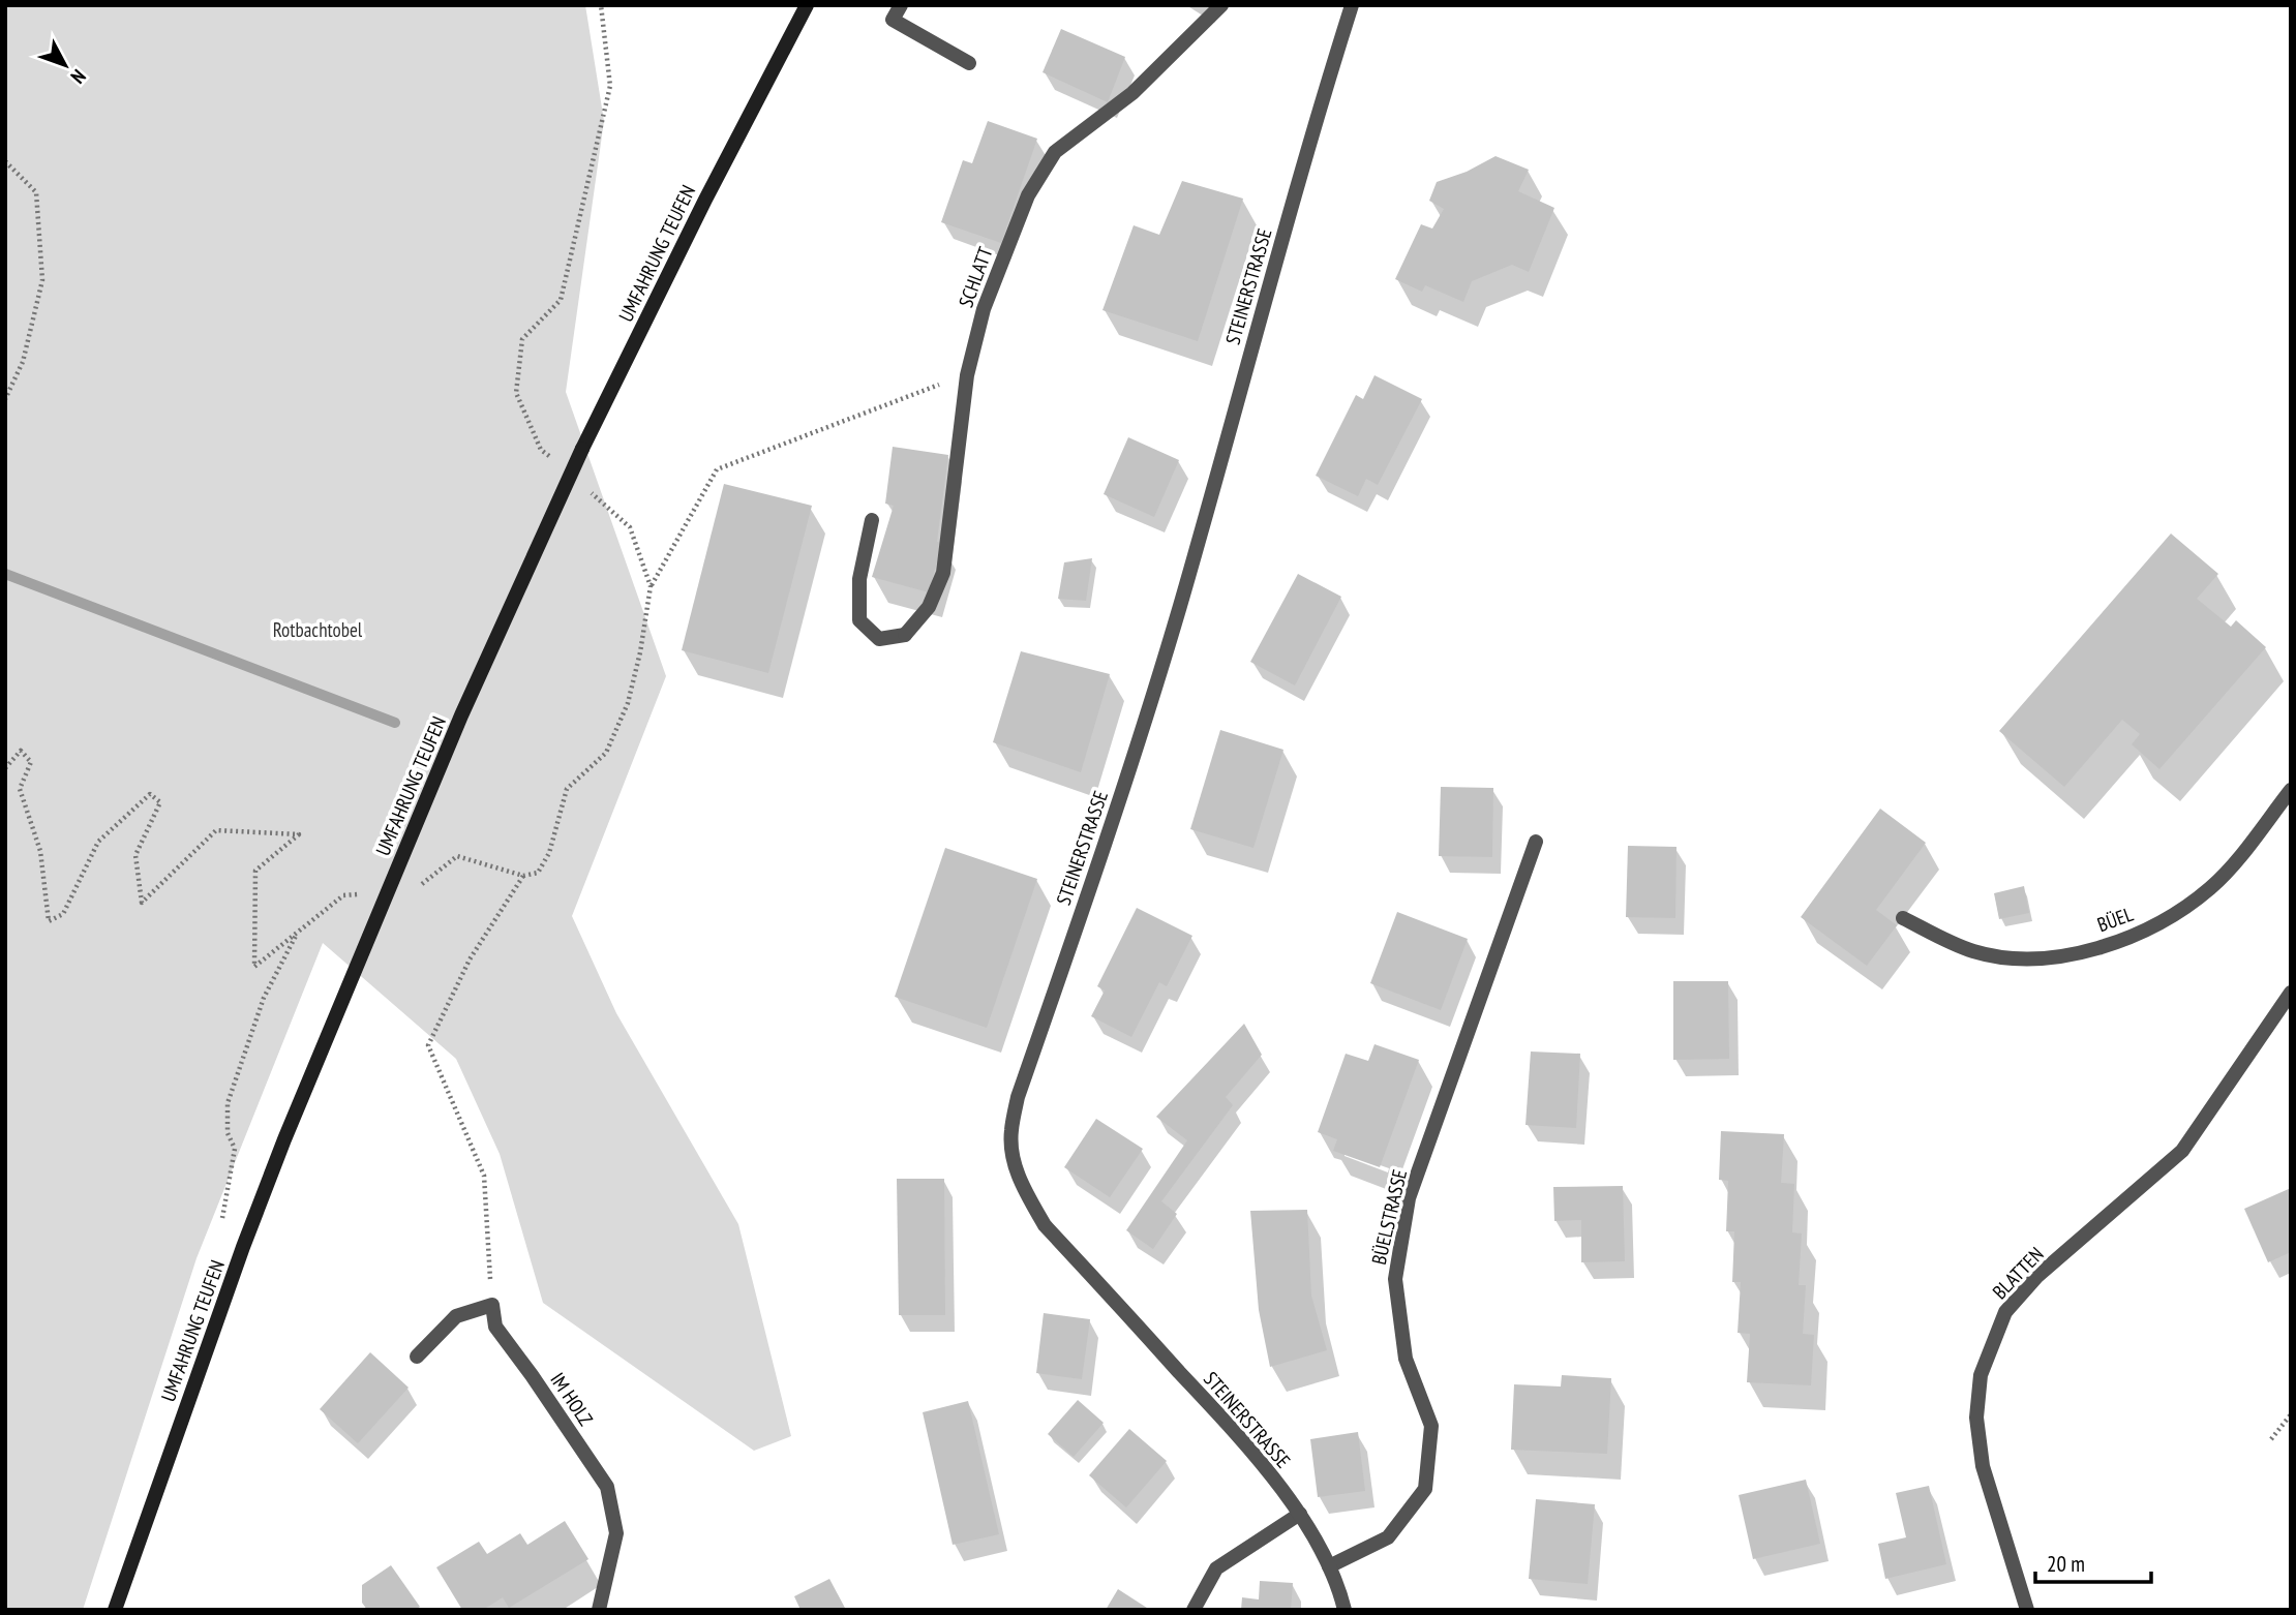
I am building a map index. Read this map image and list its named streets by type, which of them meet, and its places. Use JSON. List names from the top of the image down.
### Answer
{
  "streets": {
    "main road": ["UMFAHRUNG TEUFEN"],
    "street": [
      "SCHLATT",
      "STEINERSTRASSE",
      "BÜEL",
      "BÜELSTRASSE",
      "BLATTEN",
      "IM HOLZ"
    ]
  },
  "crossings": [
    ["STEINERSTRASSE", "BÜELSTRASSE"]
  ],
  "parks": ["Rotbachtobel"],
  "scale_bar": "20 m",
  "north": "bottom right"
}
